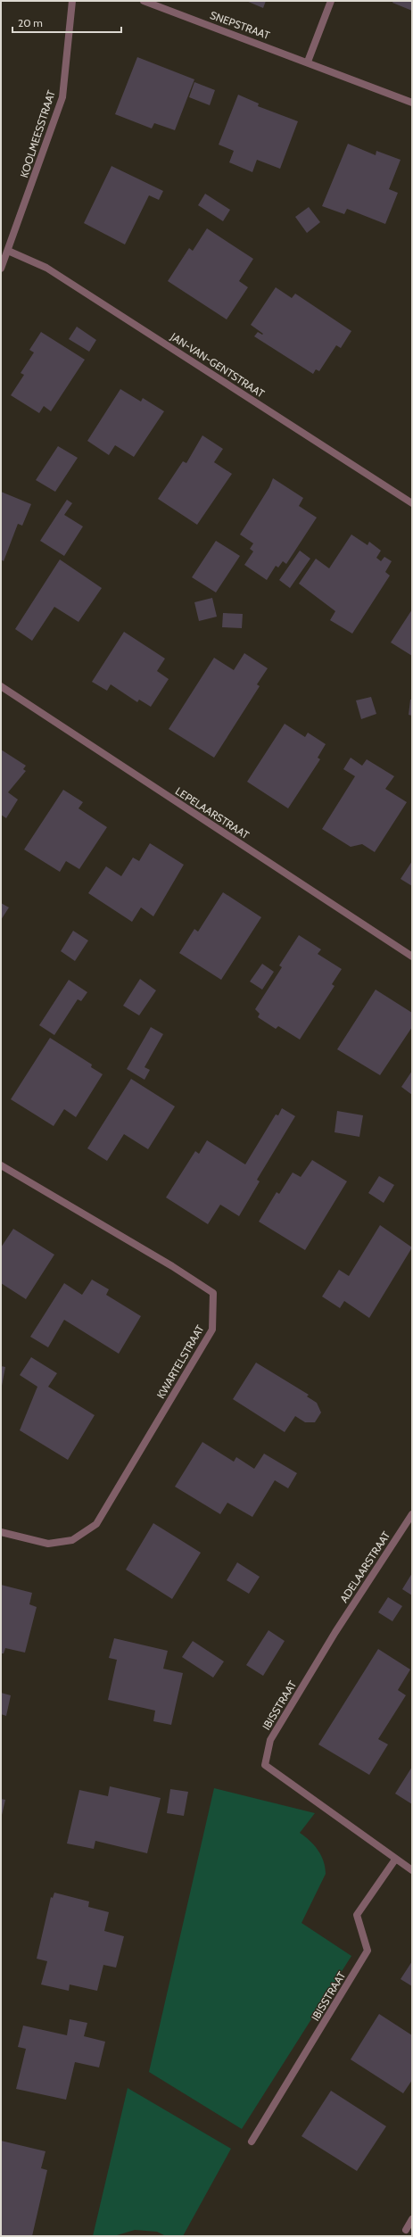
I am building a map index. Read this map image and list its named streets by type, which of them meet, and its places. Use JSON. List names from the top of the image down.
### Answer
{
  "streets": {
    "street": [
      "SNEPSTRAAT",
      "KOOLMEESSTRAAT",
      "JAN-VAN-GENTSTRAAT",
      "LEPELAARSTRAAT",
      "KWARTELSTRAAT",
      "ADELAARSTRAAT",
      "IBISSTRAAT"
    ]
  },
  "crossings": [
    ["KOOLMEESSTRAAT", "JAN-VAN-GENTSTRAAT"],
    ["ADELAARSTRAAT", "IBISSTRAAT"]
  ],
  "scale_bar": "20 m"
}
